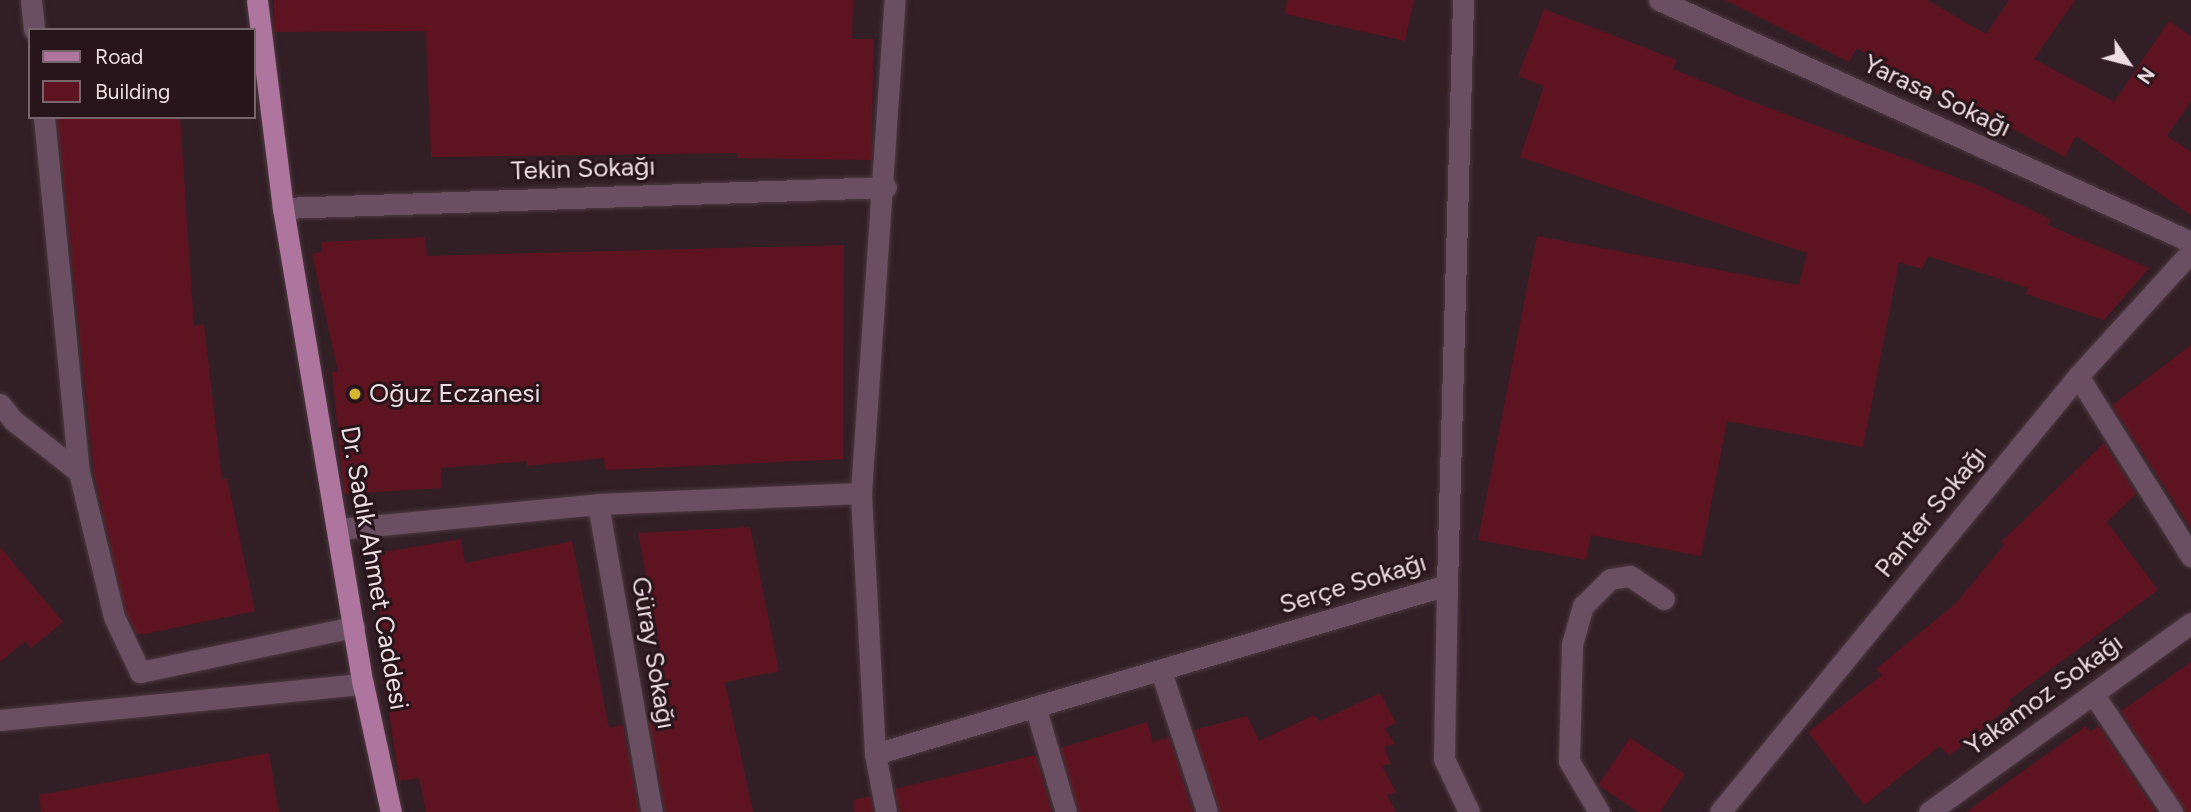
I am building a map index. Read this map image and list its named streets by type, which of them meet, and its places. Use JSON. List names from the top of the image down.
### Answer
{
  "streets": {
    "main road": ["Dr. Sadık Ahmet Caddesi"],
    "street": [
      "Yarasa Sokağı",
      "Tekin Sokağı",
      "Panter Sokağı",
      "Serçe Sokağı",
      "Güray Sokağı",
      "Yakamoz Sokağı"
    ]
  },
  "crossings": [
    ["Tekin Sokağı", "Dr. Sadık Ahmet Caddesi"]
  ],
  "places": ["Oğuz Eczanesi"],
  "legend": ["Road", "Building"],
  "north": "bottom right"
}
